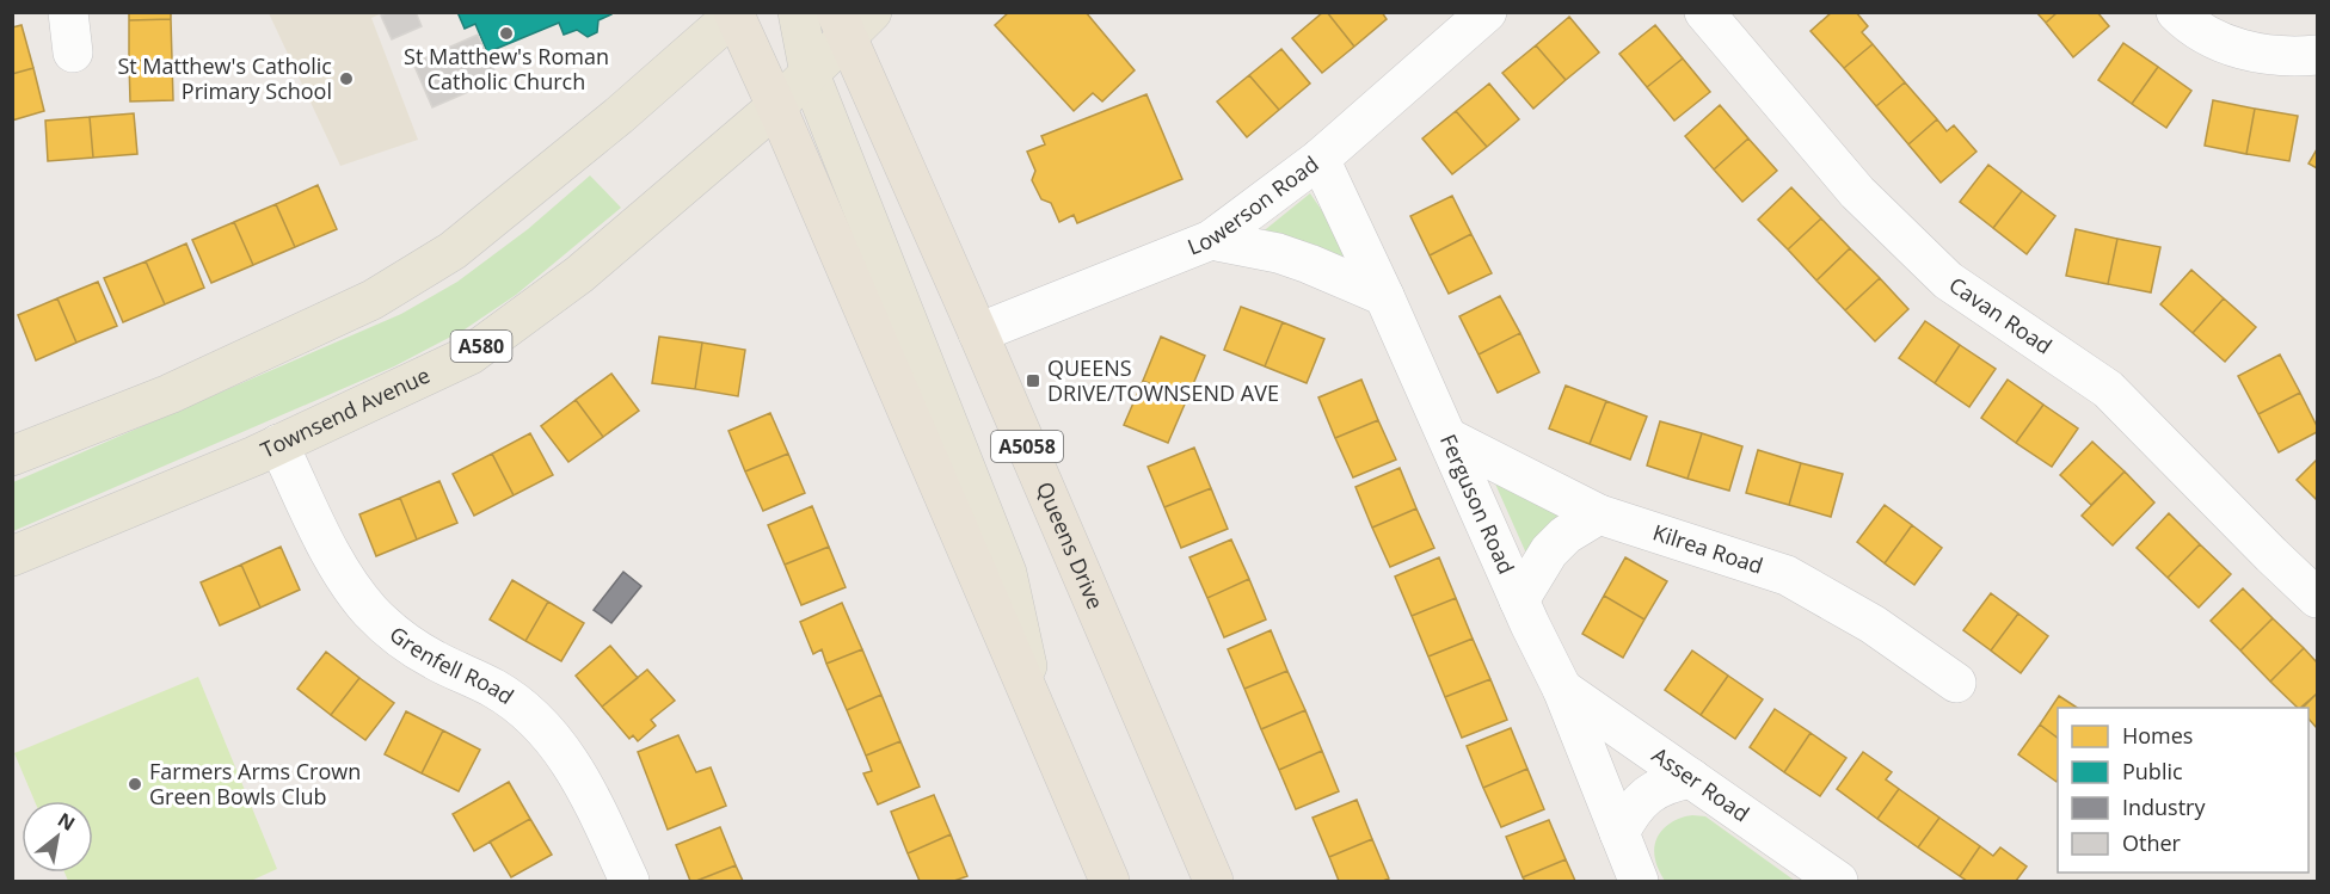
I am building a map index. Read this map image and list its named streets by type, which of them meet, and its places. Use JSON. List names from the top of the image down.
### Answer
{
  "streets": {
    "highway": ["A5058", "Queens Drive"],
    "main road": ["A580", "Townsend Avenue"],
    "street": [
      "Lowerson Road",
      "Cavan Road",
      "Ferguson Road",
      "Kilrea Road",
      "Grenfell Road",
      "Asser Road"
    ]
  },
  "crossings": [
    ["Lowerson Road", "Ferguson Road"],
    ["Lowerson Road", "Queens Drive"],
    ["Townsend Avenue", "Queens Drive"],
    ["Townsend Avenue", "Grenfell Road"],
    ["Ferguson Road", "Kilrea Road"],
    ["Ferguson Road", "Asser Road"]
  ],
  "places": {
    "other": ["St Matthew's Roman Catholic Church", "St Matthew's Catholic Primary School", "Farmers Arms Crown Green Bowls Club"],
    "transit": ["QUEENS DRIVE/TOWNSEND AVE"]
  },
  "legend": [
    "Homes",
    "Public",
    "Industry",
    "Other"
  ],
  "north": "top right"
}
